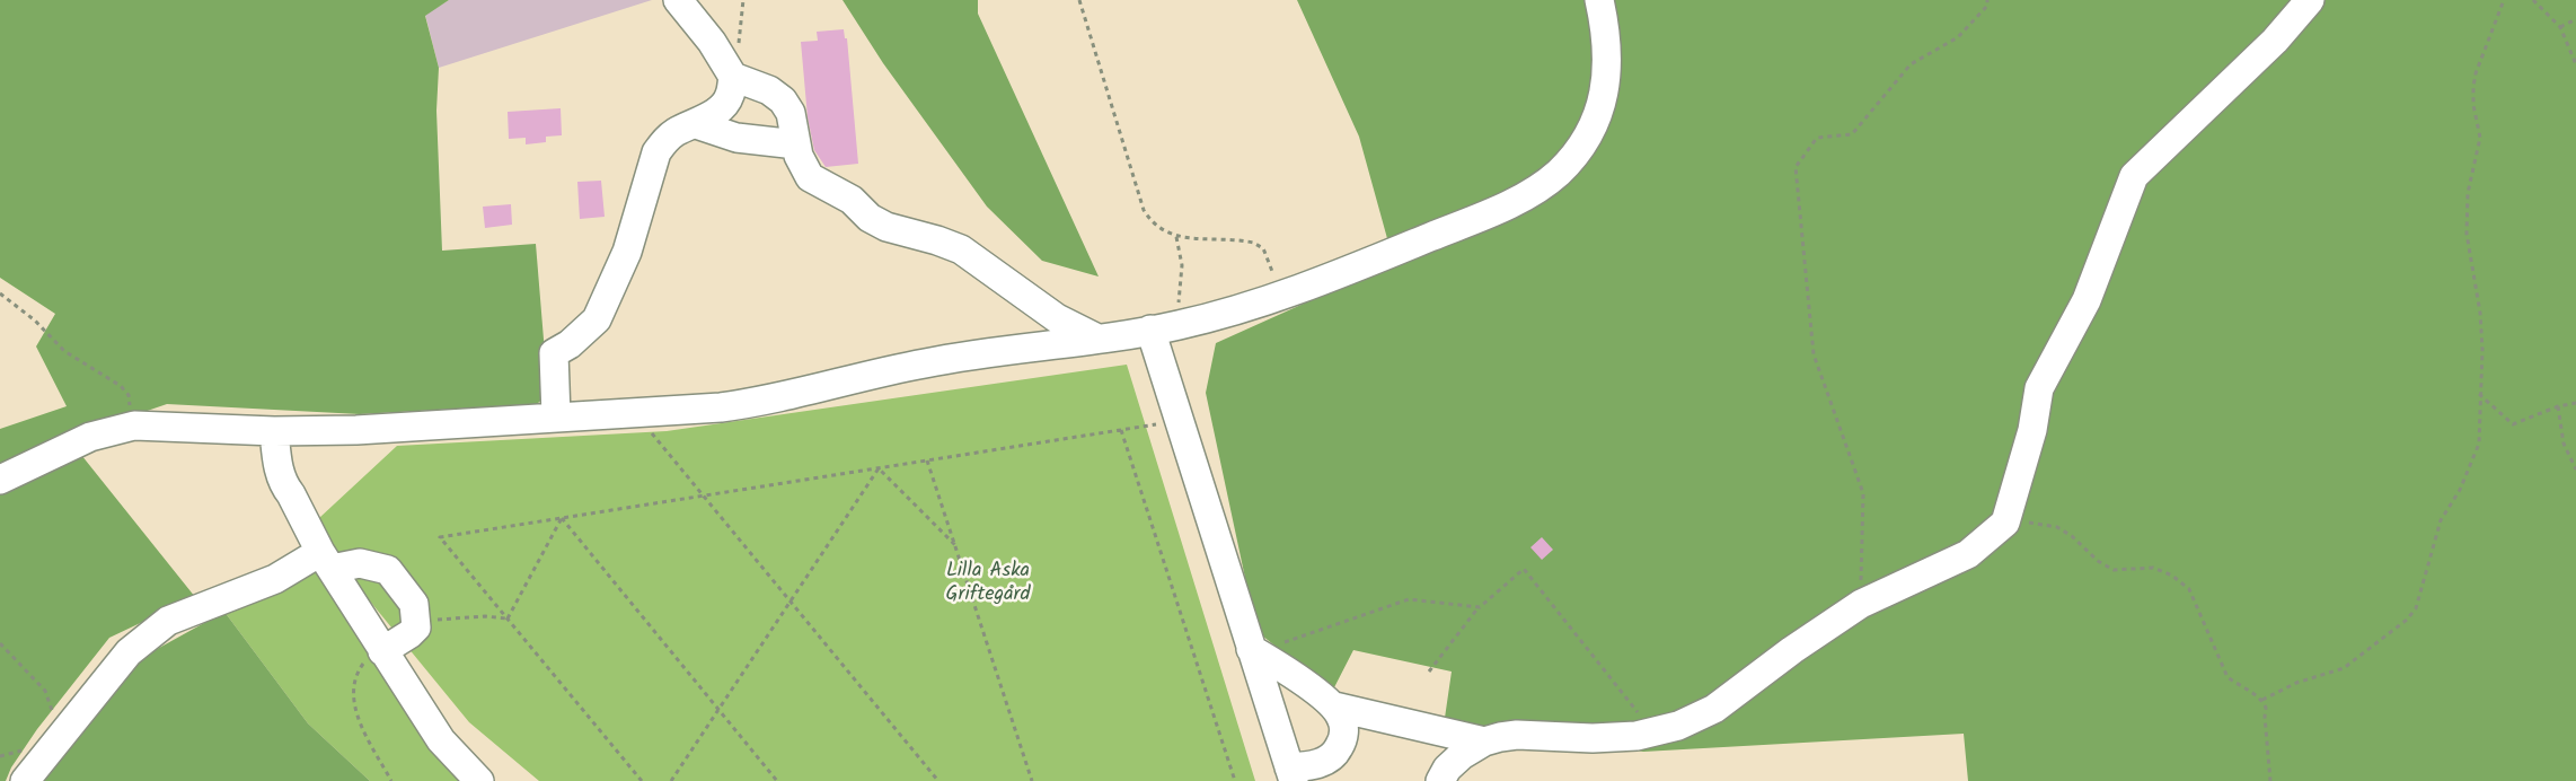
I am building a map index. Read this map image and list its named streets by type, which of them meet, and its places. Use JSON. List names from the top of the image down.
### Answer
{
  "parks": ["Lilla Aska Griftegård"]
}
